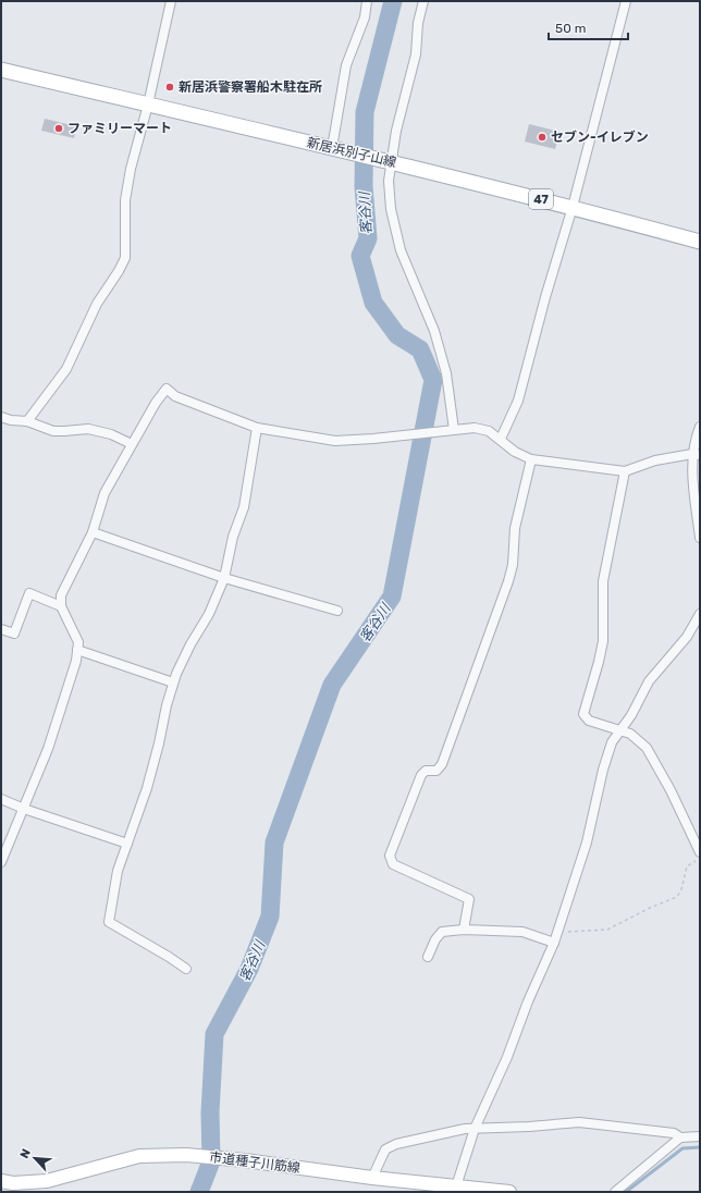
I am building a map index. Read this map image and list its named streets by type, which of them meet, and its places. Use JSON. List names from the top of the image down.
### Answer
{
  "streets": {
    "main road": ["新居浜別子山線", "47"],
    "street": ["市道種子川筋線"]
  },
  "water": ["客谷川"],
  "places": ["新居浜警察署船木駐在所", "ファミリーマート", "セブン-イレブン"],
  "scale_bar": "50 m",
  "north": "top left"
}
